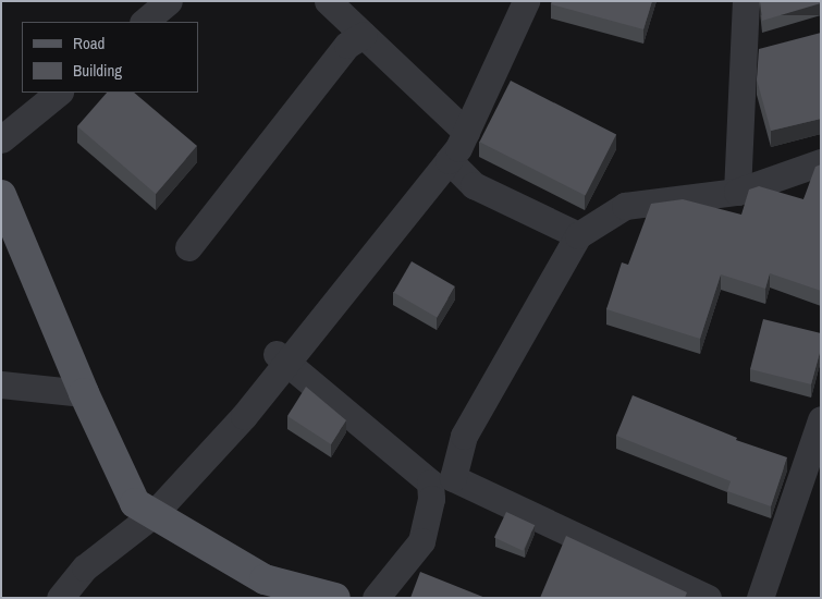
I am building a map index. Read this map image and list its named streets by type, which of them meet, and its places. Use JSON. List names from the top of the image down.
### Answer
{
  "legend": ["Road", "Building"]
}
